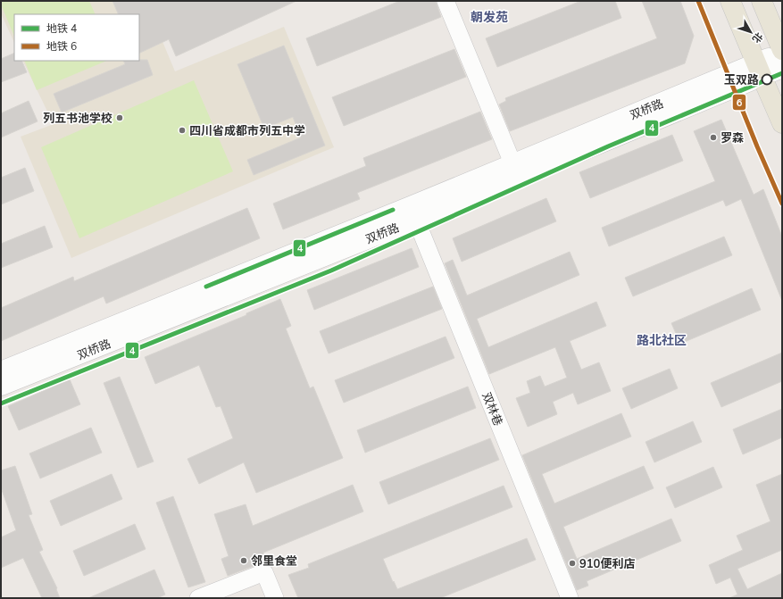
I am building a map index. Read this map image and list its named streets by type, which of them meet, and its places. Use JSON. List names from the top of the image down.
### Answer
{
  "streets": {
    "main road": ["双桥路"],
    "street": ["双林巷"]
  },
  "crossings": [
    ["双桥路", "双林巷"]
  ],
  "districts": ["朝发苑", "路北社区"],
  "places": [
    "玉双路",
    "列五书池学校",
    "四川省成都市列五中学",
    "罗森",
    "邻里食堂",
    "910便利店"
  ],
  "lines": ["metro line 6", "metro line 4"],
  "legend": ["地铁 4", "地铁 6"],
  "north": "bottom right"
}
